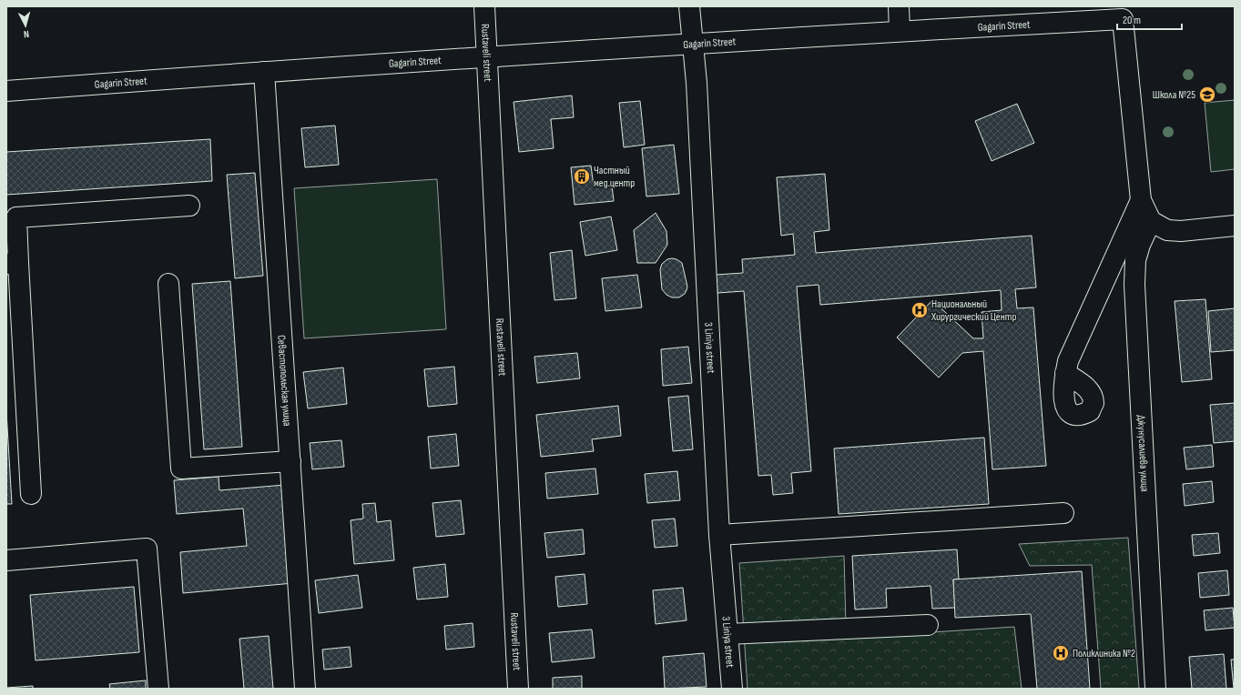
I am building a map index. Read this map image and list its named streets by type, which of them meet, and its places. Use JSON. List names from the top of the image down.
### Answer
{
  "streets": {
    "street": [
      "Gagarin Street",
      "Rustaveli street",
      "3 Liniya street",
      "Севастопольская улица",
      "Джунусалиева улица"
    ]
  },
  "crossings": [
    ["Gagarin Street", "Rustaveli street"],
    ["Gagarin Street", "3 Liniya street"],
    ["Gagarin Street", "Севастопольская улица"],
    ["Gagarin Street", "Джунусалиева улица"]
  ],
  "places": {
    "school or university": ["Школа №25"],
    "building": ["Частный мед.центр"],
    "hospital": ["Национальный Хирургический Центр", "Поликлиника №2"]
  },
  "scale_bar": "20 m",
  "north": "bottom"
}
